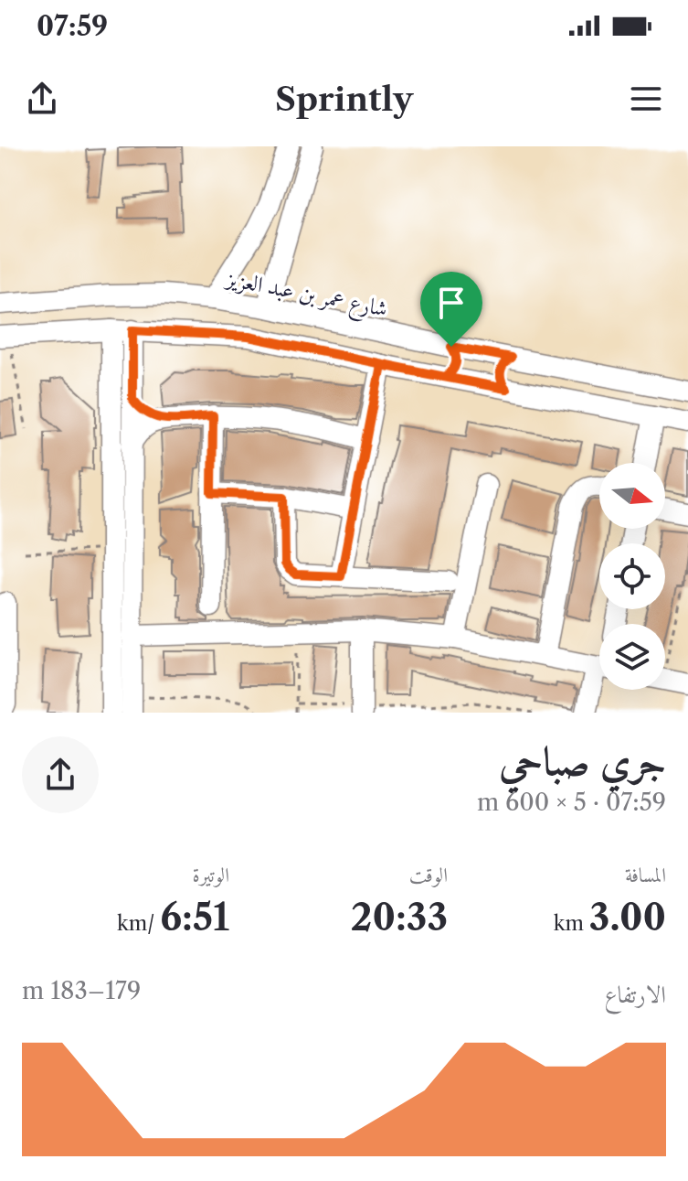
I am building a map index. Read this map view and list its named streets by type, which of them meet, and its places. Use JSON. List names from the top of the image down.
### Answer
{
  "streets": {
    "street": ["شارع عمر بن عبد العزيز"]
  },
  "north": "right",
  "page": {
    "status": "07:59",
    "header": "Sprintly",
    "heading": ["جري صباحي", "07:59 · 5 × 600 m"],
    "stats": [
      ["المسافة", "3.00 km"],
      ["الوقت", "20:33"],
      ["الوتيرة", "6:51 /km"]
    ],
    "chart": ["الارتفاع", "179–183 m"]
  }
}
